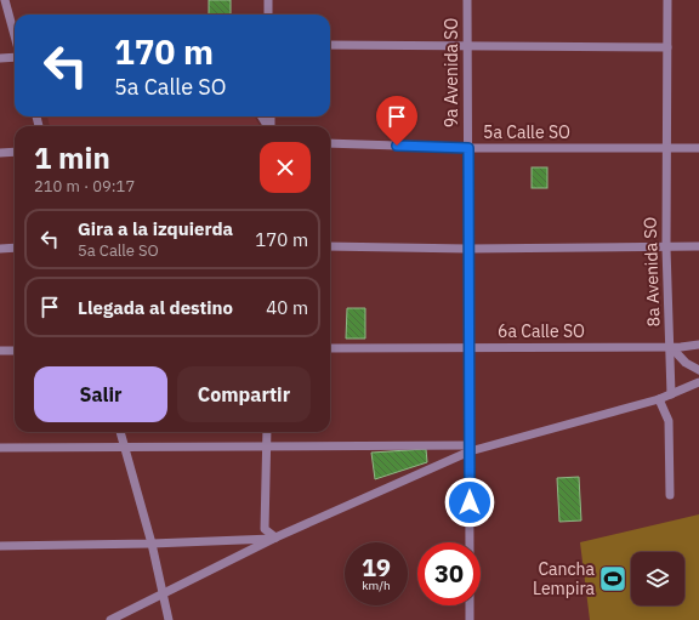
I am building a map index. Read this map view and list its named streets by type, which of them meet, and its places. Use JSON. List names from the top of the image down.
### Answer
{
  "streets": {
    "street": [
      "9a Avenida SO",
      "5a Calle SO",
      "8a Avenida SO",
      "6a Calle SO"
    ]
  },
  "crossings": [
    ["9a Avenida SO", "5a Calle SO"],
    ["9a Avenida SO", "6a Calle SO"],
    ["5a Calle SO", "8a Avenida SO"],
    ["8a Avenida SO", "6a Calle SO"]
  ],
  "places": {
    "sports": ["Cancha Lempira"]
  },
  "page": {
    "turn": ["170 m", "5a Calle SO"],
    "heading": ["1 min", "210 m · 09:17"],
    "list": [
      {
        "name": "Gira a la izquierda",
        "note": "5a Calle SO",
        "value": "170 m"
      },
      {
        "name": "Llegada al destino",
        "value": "40 m"
      }
    ],
    "buttons": ["Salir", "Compartir"],
    "speed": "19 km/h",
    "limit": "30"
  }
}
